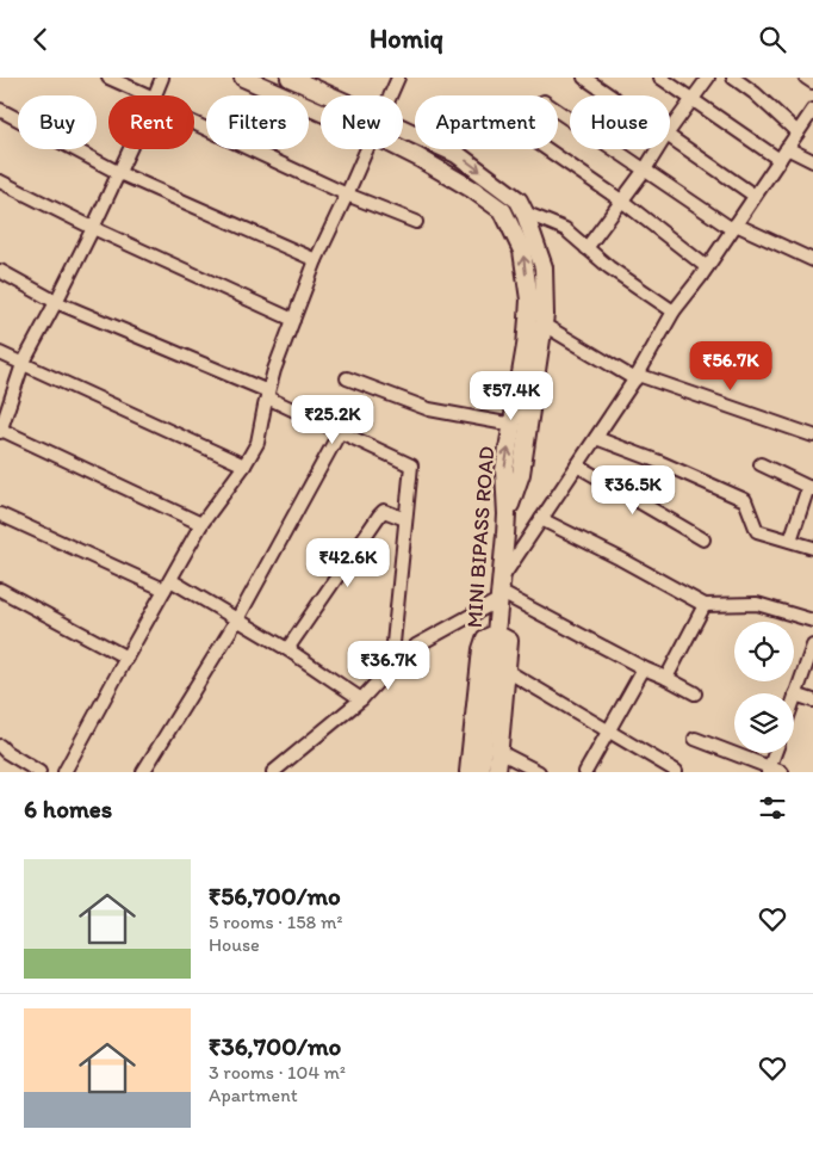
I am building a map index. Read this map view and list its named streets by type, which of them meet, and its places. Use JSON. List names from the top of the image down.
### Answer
{
  "streets": {
    "street": ["MINI BIPASS ROAD"]
  },
  "one_way": ["MINI BIPASS ROAD"],
  "page": {
    "header": "Homiq",
    "chip": [
      "Buy",
      "Rent",
      "Filters",
      "New",
      "Apartment",
      "House"
    ],
    "price": [
      "₹56.7K",
      "₹57.4K",
      "₹25.2K",
      "₹36.5K",
      "₹42.6K",
      "₹36.7K"
    ],
    "heading": "6 homes",
    "list": [
      {
        "name": "₹56,700/mo",
        "note": "5 rooms · 158 m² · House"
      },
      {
        "name": "₹36,700/mo",
        "note": "3 rooms · 104 m² · Apartment"
      }
    ]
  }
}
